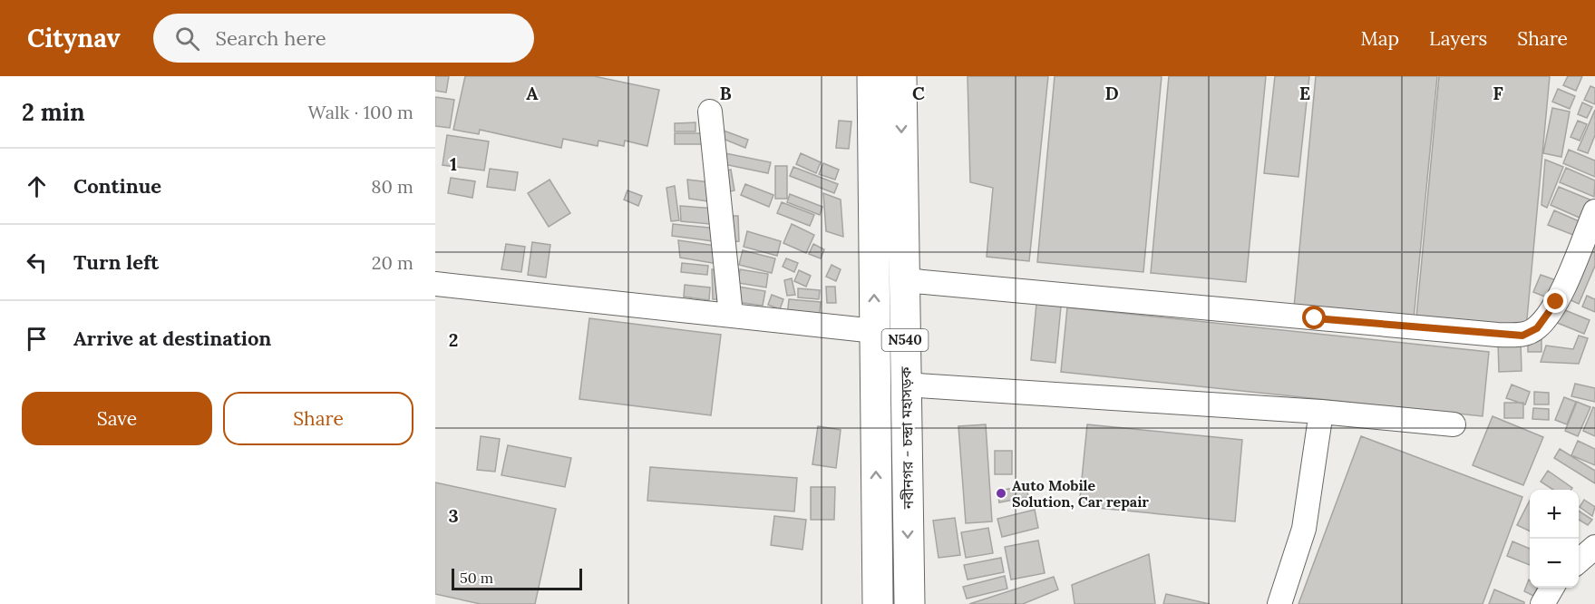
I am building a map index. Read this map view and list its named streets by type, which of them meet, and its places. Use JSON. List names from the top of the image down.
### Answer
{
  "streets": {
    "highway": ["N540", "নবীনগর - চন্দ্রা মহাসড়ক"]
  },
  "places": ["Auto Mobile Solution, Car repair"],
  "scale_bar": "50 m",
  "page": {
    "header": "Citynav",
    "search": "Search here",
    "nav": ["Map", "Layers", "Share"],
    "heading": ["2 min", "Walk · 100 m"],
    "list": [
      ["Continue", "80 m"],
      ["Turn left", "20 m"],
      "Arrive at destination"
    ],
    "buttons": ["Save", "Share"],
    "map_buttons": ["+", "−"],
    "scale": "50 m"
  },
  "grid": {
    "columns": [
      "A",
      "B",
      "C",
      "D",
      "E",
      "F"
    ],
    "rows": ["1", "2", "3"]
  }
}
